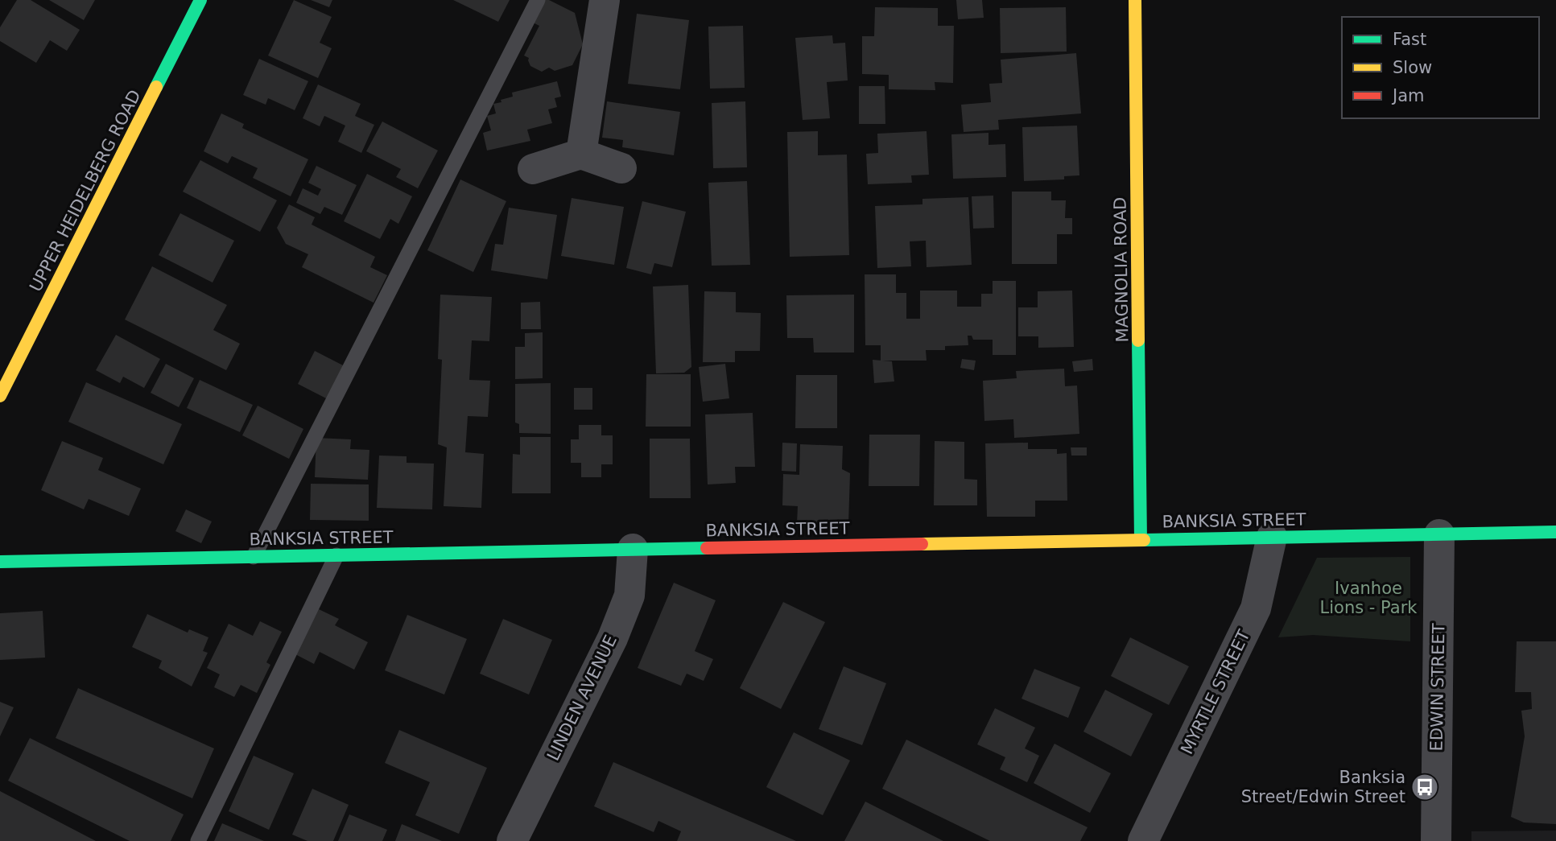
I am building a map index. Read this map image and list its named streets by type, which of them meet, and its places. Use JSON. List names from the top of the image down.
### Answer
{
  "streets": {
    "street": [
      "UPPER HEIDELBERG ROAD",
      "MAGNOLIA ROAD",
      "BANKSIA STREET",
      "EDWIN STREET",
      "MYRTLE STREET",
      "LINDEN AVENUE"
    ]
  },
  "crossings": [
    ["MAGNOLIA ROAD", "BANKSIA STREET"],
    ["BANKSIA STREET", "EDWIN STREET"],
    ["BANKSIA STREET", "MYRTLE STREET"],
    ["BANKSIA STREET", "LINDEN AVENUE"]
  ],
  "parks": ["Ivanhoe Lions - Park"],
  "places": {
    "bus stop": ["Banksia Street/Edwin Street"]
  },
  "legend": ["Fast", "Slow", "Jam"]
}
